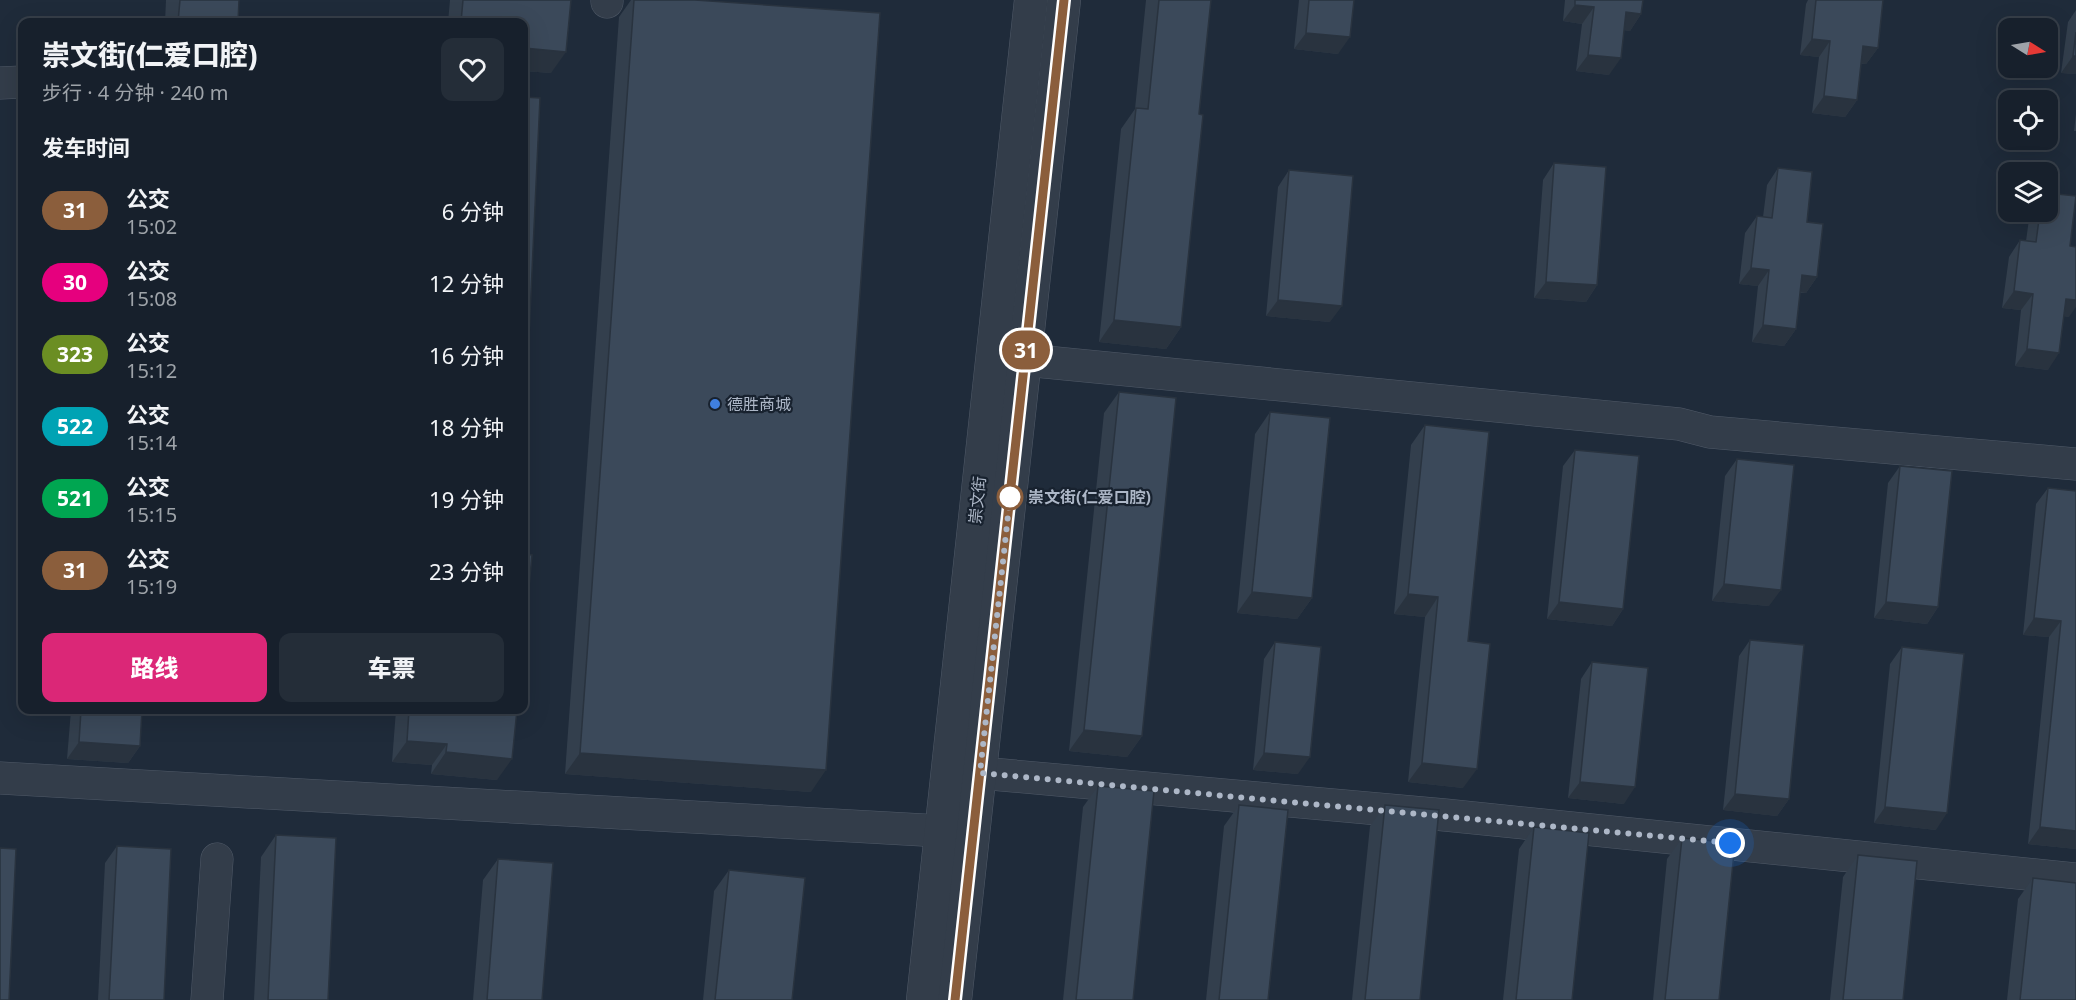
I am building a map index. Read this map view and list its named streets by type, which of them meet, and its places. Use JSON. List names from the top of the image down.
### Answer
{
  "streets": {
    "street": ["崇文街"]
  },
  "places": ["德胜商城", "崇文街(仁爱口腔)"],
  "lines": ["bus line 31"],
  "north": "right",
  "page": {
    "on_map": "31",
    "heading": [
      ["崇文街(仁爱口腔)", "步行 · 4 分钟 · 240 m"],
      "发车时间"
    ],
    "list": [
      {
        "mark": "31",
        "name": "公交",
        "note": "15:02",
        "value": "6 分钟"
      },
      {
        "mark": "30",
        "name": "公交",
        "note": "15:08",
        "value": "12 分钟"
      },
      {
        "mark": "323",
        "name": "公交",
        "note": "15:12",
        "value": "16 分钟"
      },
      {
        "mark": "522",
        "name": "公交",
        "note": "15:14",
        "value": "18 分钟"
      },
      {
        "mark": "521",
        "name": "公交",
        "note": "15:15",
        "value": "19 分钟"
      },
      {
        "mark": "31",
        "name": "公交",
        "note": "15:19",
        "value": "23 分钟"
      }
    ],
    "buttons": ["路线", "车票"]
  }
}
